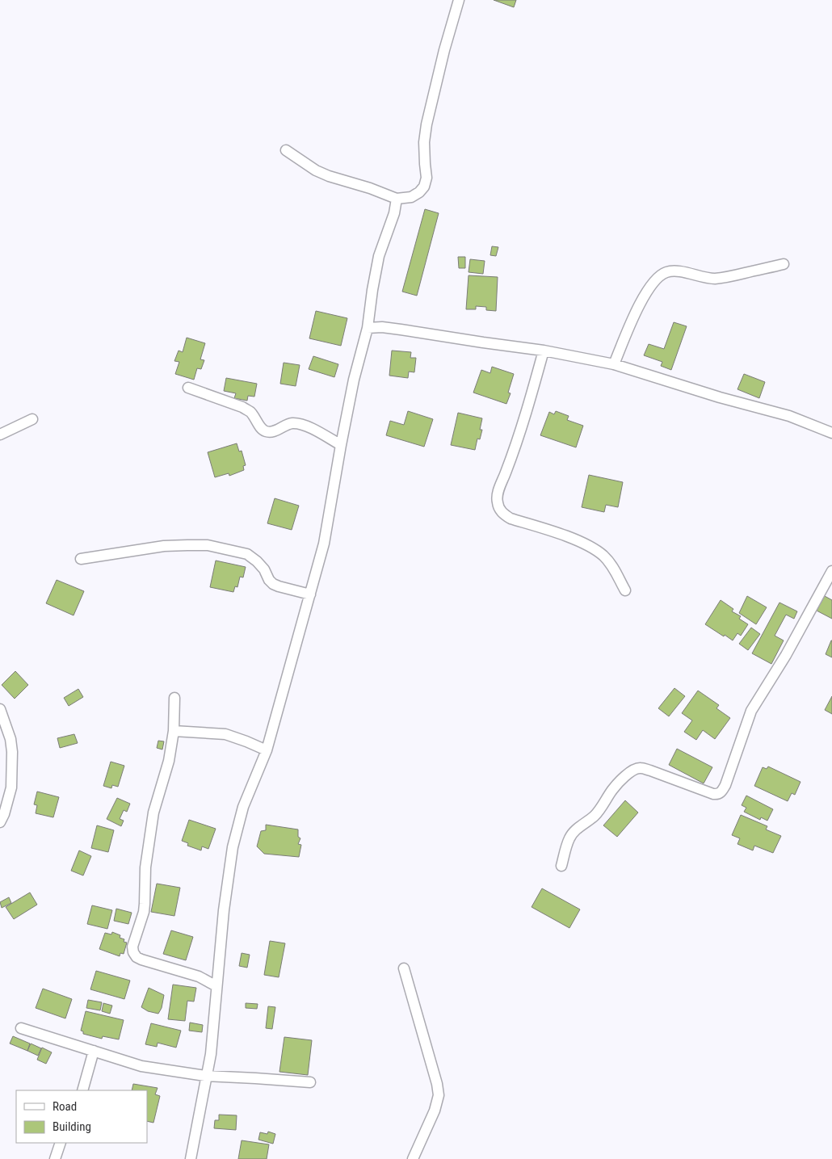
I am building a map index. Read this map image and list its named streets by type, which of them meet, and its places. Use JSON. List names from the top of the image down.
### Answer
{
  "legend": ["Road", "Building"]
}
